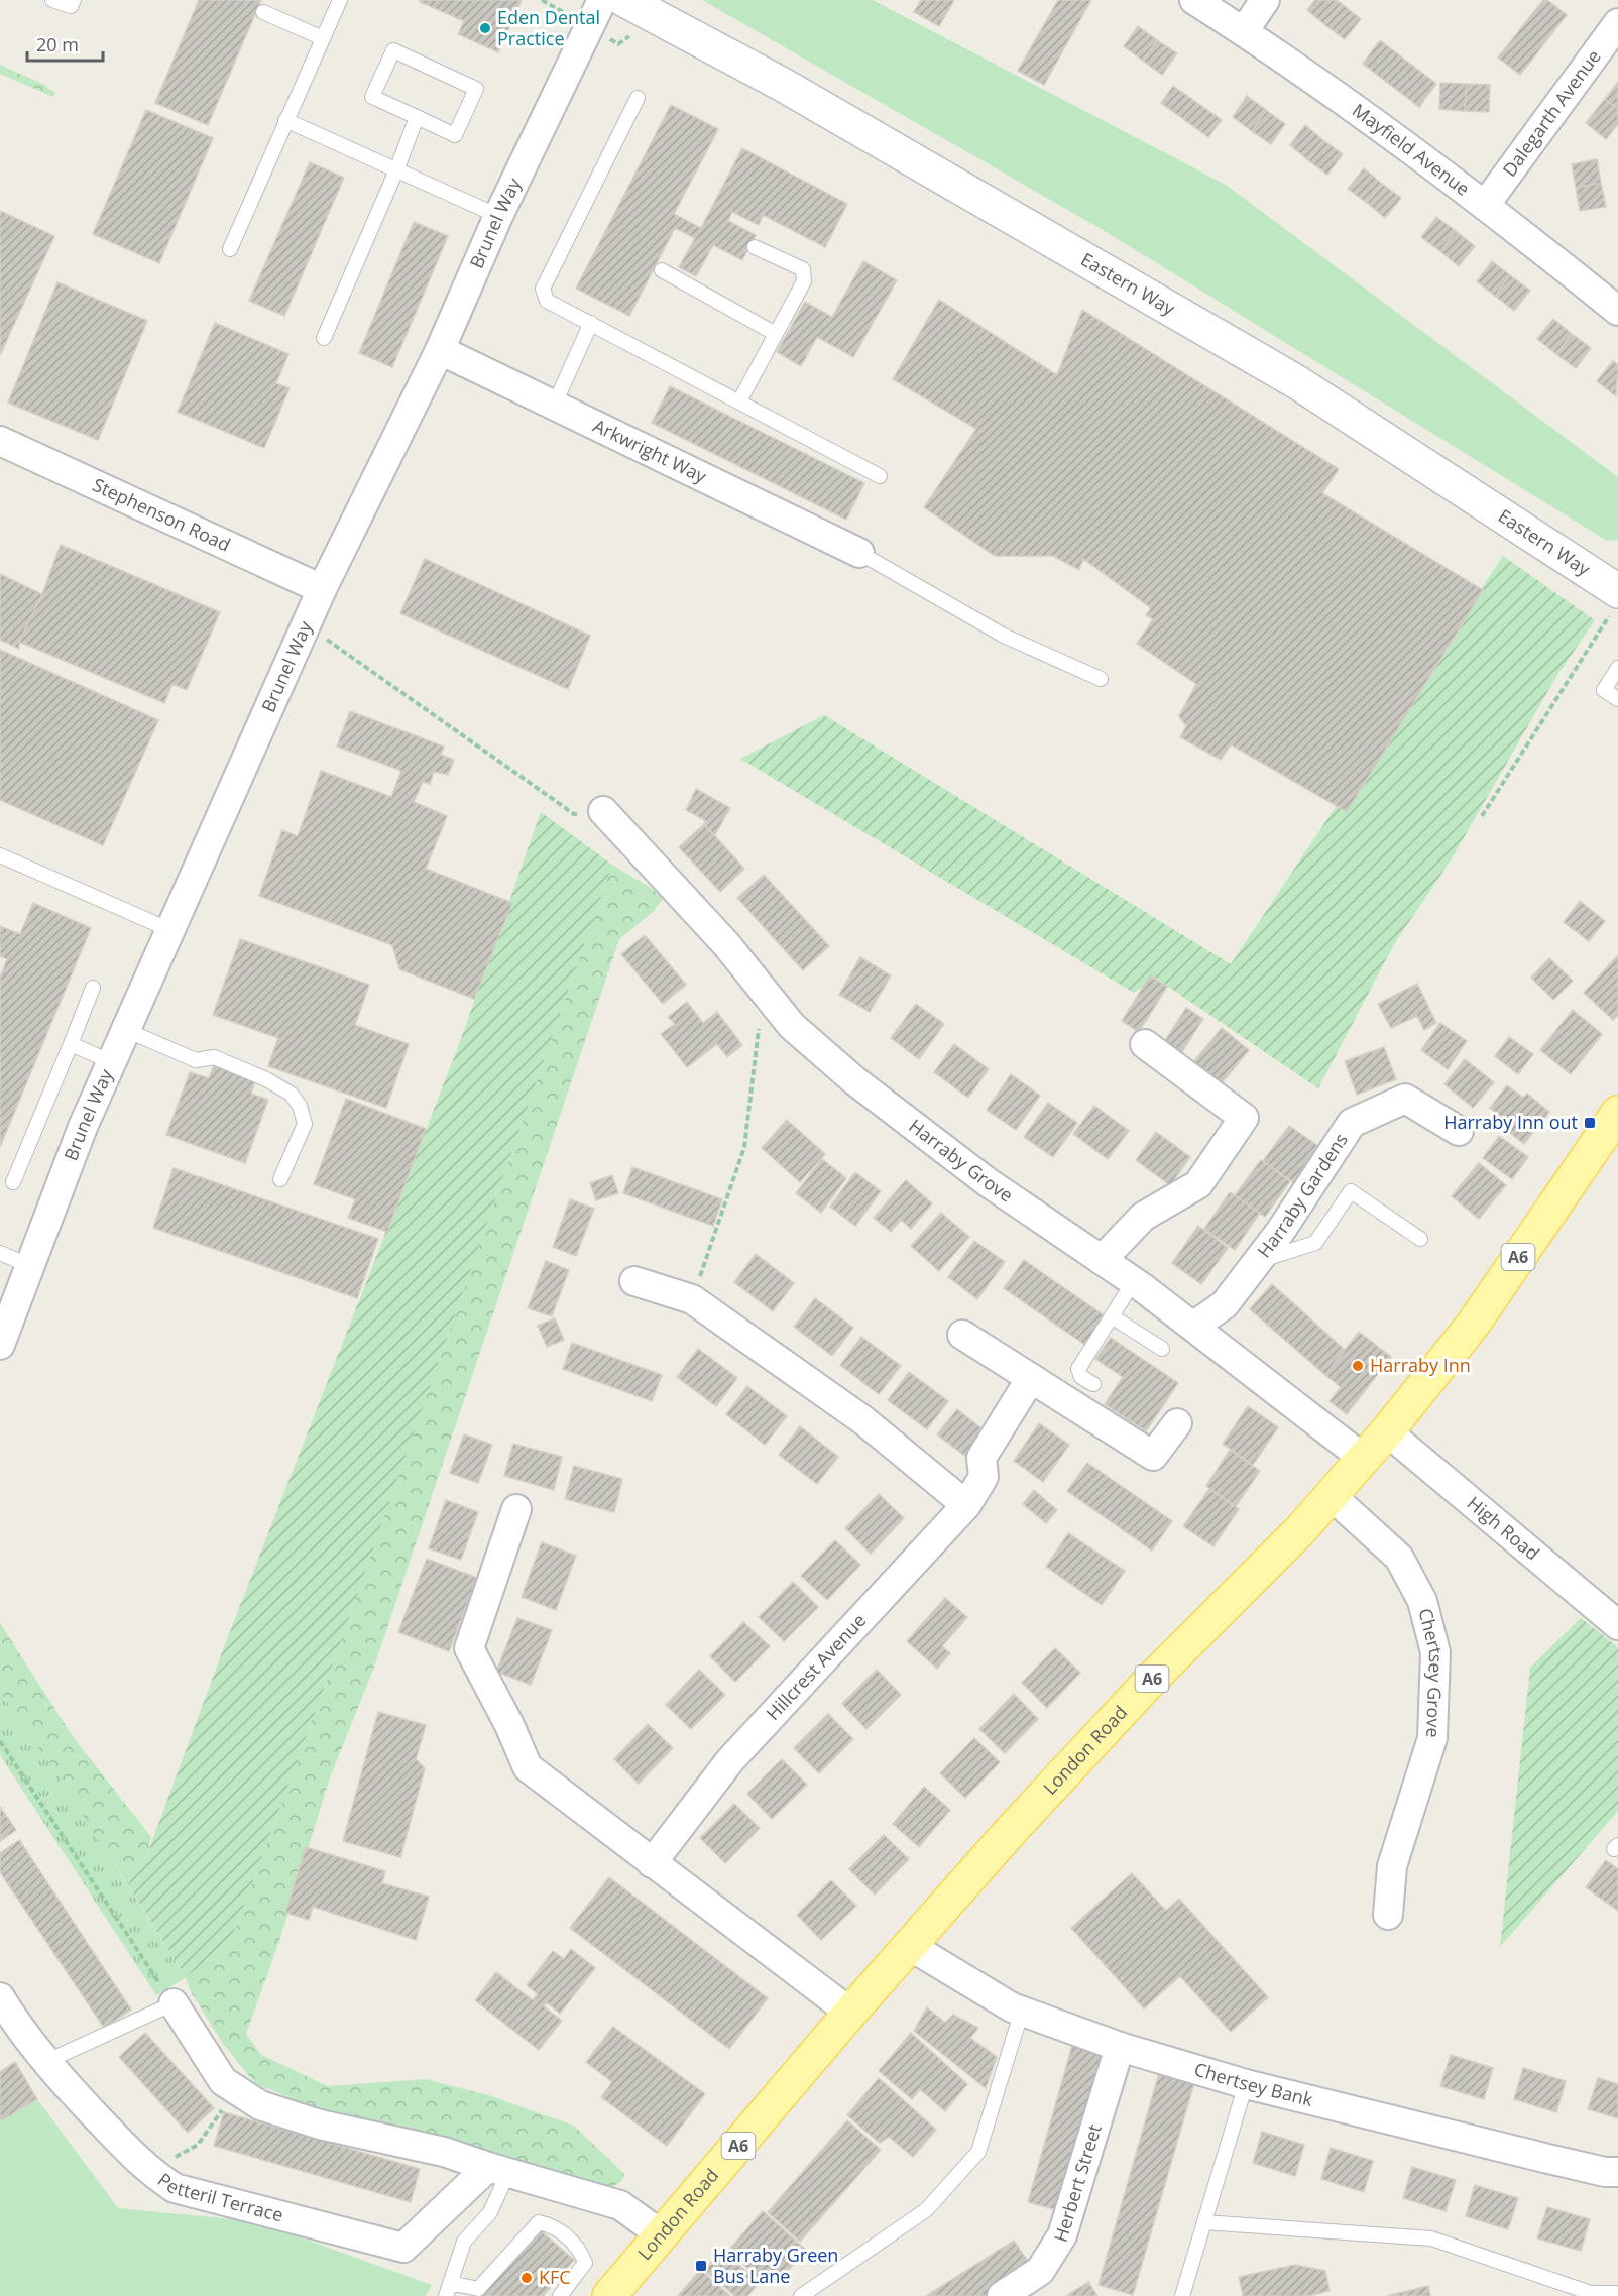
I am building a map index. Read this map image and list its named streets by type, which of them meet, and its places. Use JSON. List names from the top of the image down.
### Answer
{
  "streets": {
    "main road": ["A6", "London Road"],
    "street": [
      "Dalegarth Avenue",
      "Mayfield Avenue",
      "Brunel Way",
      "Eastern Way",
      "Arkwright Way",
      "Stephenson Road",
      "Harraby Grove",
      "Harraby Gardens",
      "High Road",
      "Hillcrest Avenue",
      "Chertsey Grove",
      "Chertsey Bank",
      "Herbert Street",
      "Petteril Terrace"
    ]
  },
  "crossings": [
    ["Dalegarth Avenue", "Mayfield Avenue"],
    ["Brunel Way", "Arkwright Way"],
    ["Brunel Way", "Stephenson Road"],
    ["Harraby Grove", "Harraby Gardens"],
    ["Harraby Grove", "London Road"],
    ["High Road", "London Road"],
    ["Chertsey Grove", "London Road"],
    ["London Road", "Chertsey Bank"],
    ["Chertsey Bank", "Herbert Street"]
  ],
  "places": {
    "other": ["Eden Dental Practice", "Harraby Inn", "KFC"],
    "transit": ["Harraby Inn out", "Harraby Green Bus Lane"]
  },
  "scale_bar": "20 m"
}
